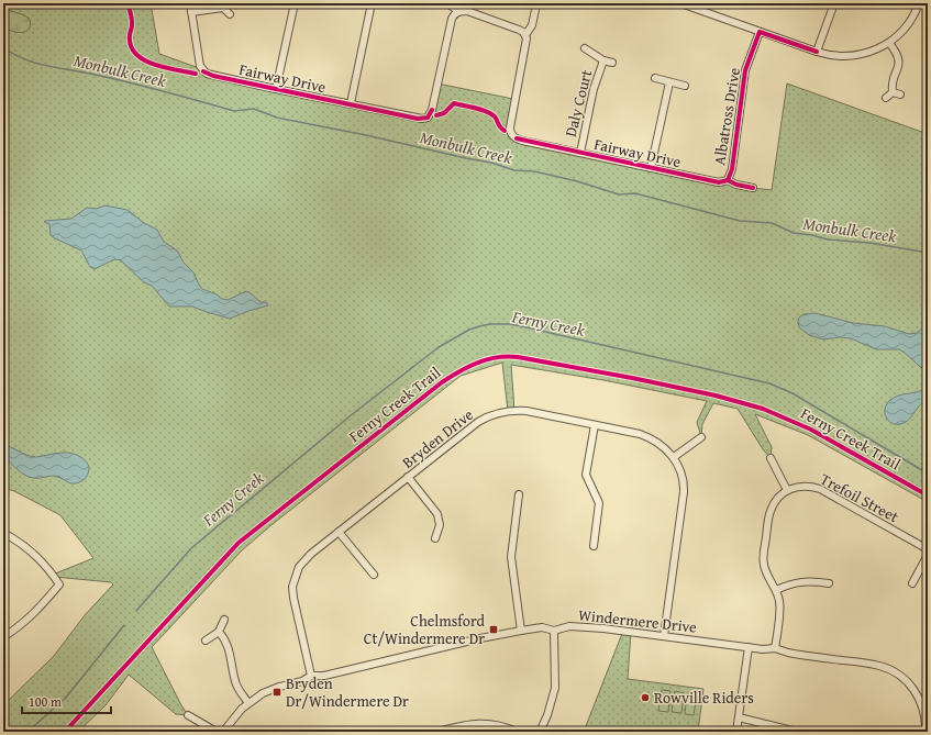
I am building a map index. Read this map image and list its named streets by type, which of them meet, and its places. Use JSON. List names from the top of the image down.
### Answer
{
  "streets": {
    "street": [
      "Fairway Drive",
      "Daly Court",
      "Albatross Drive",
      "Bryden Drive",
      "Trefoil Street",
      "Windermere Drive"
    ],
    "cycle path": ["Ferny Creek Trail"]
  },
  "crossings": [
    ["Fairway Drive", "Daly Court"],
    ["Fairway Drive", "Albatross Drive"],
    ["Bryden Drive", "Windermere Drive"]
  ],
  "water": ["Monbulk Creek", "Ferny Creek"],
  "places": {
    "transit": ["Chelmsford Ct/Windermere Dr", "Bryden Dr/Windermere Dr"],
    "other": ["Rowville Riders"]
  },
  "scale_bar": "100 m"
}
